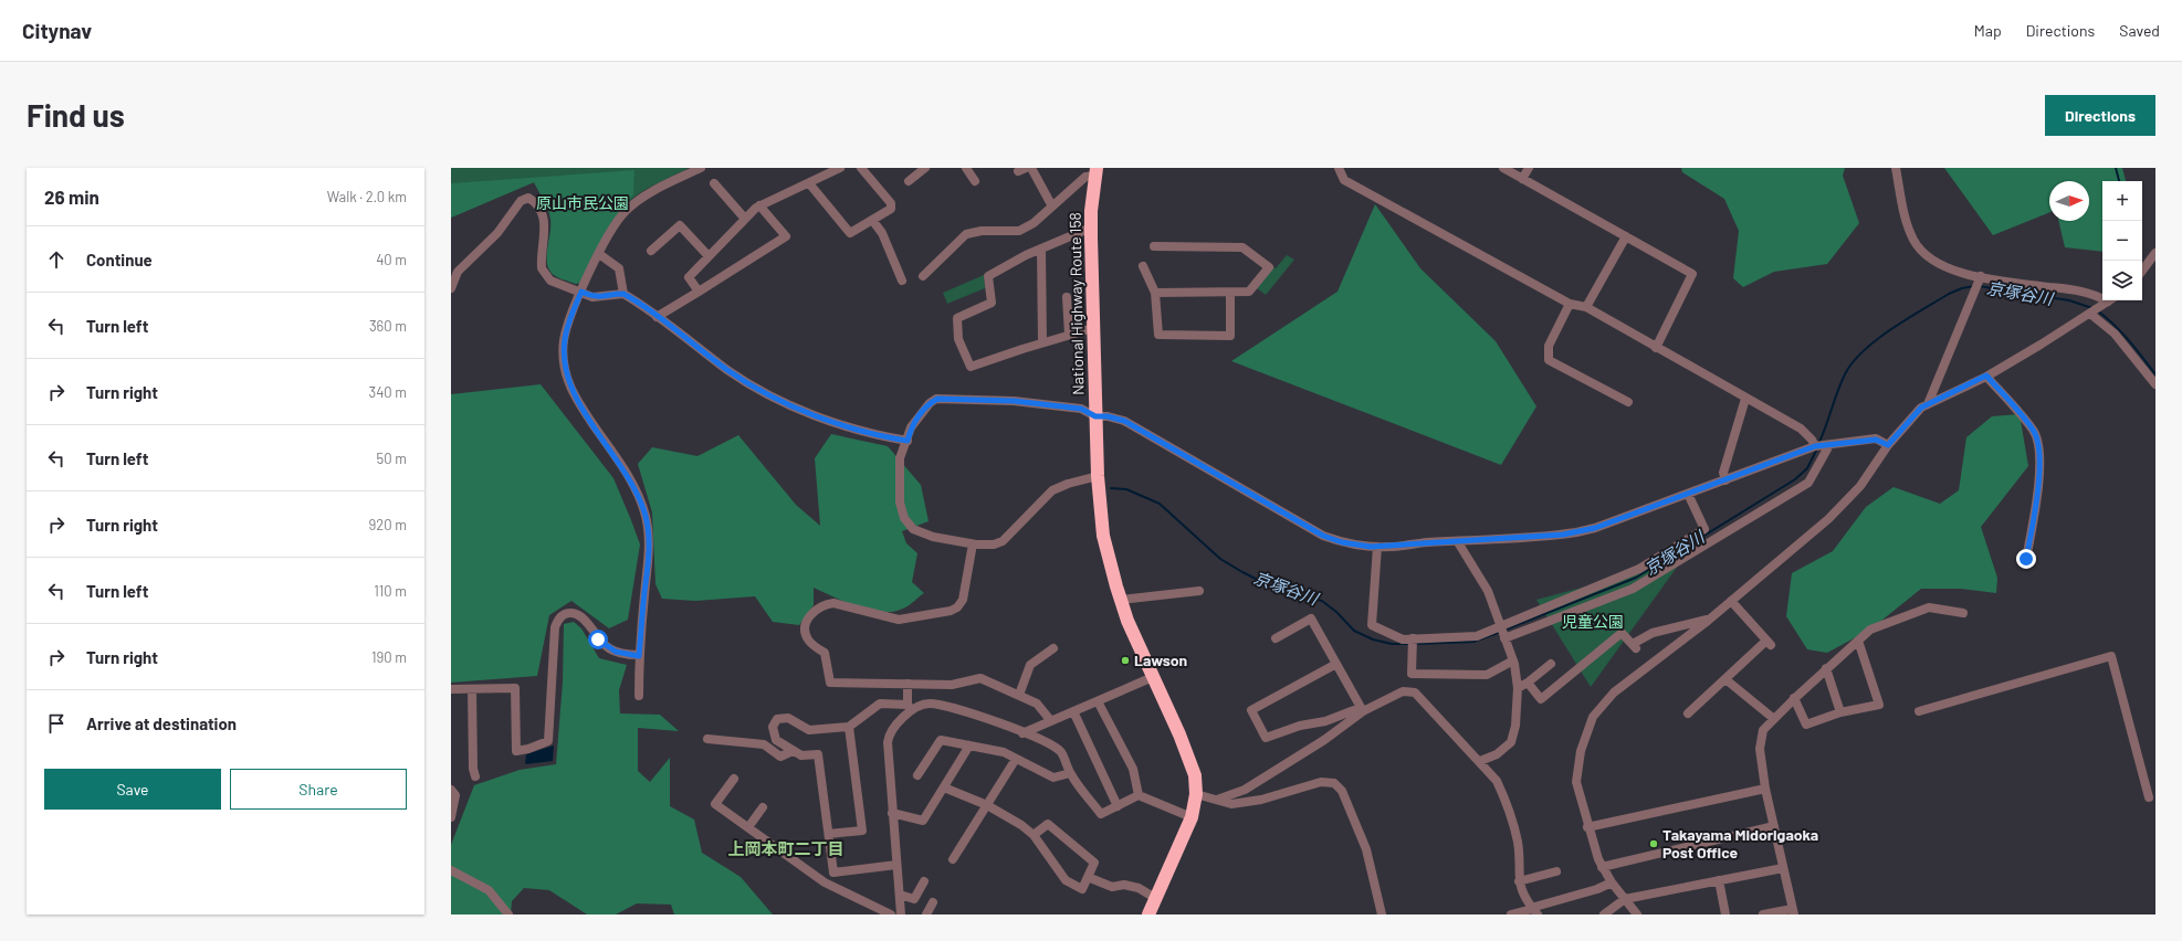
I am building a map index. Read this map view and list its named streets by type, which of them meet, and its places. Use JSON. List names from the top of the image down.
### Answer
{
  "streets": {
    "highway": ["National Highway Route 158"]
  },
  "districts": ["上岡本町二丁目"],
  "water": ["京塚谷川"],
  "parks": ["原山市民公園", "児童公園"],
  "places": ["Lawson", "Takayama Midorigaoka Post Office"],
  "north": "right",
  "page": {
    "header": "Citynav",
    "nav": ["Map", "Directions", "Saved"],
    "buttons": [
      "Directions",
      ["Save", "Share"]
    ],
    "title": "Find us",
    "heading": ["26 min", "Walk · 2.0 km"],
    "map_buttons": ["+", "−"],
    "list": [
      ["Continue", "40 m"],
      ["Turn left", "360 m"],
      ["Turn right", "340 m"],
      ["Turn left", "50 m"],
      ["Turn right", "920 m"],
      ["Turn left", "110 m"],
      ["Turn right", "190 m"],
      "Arrive at destination"
    ]
  }
}
